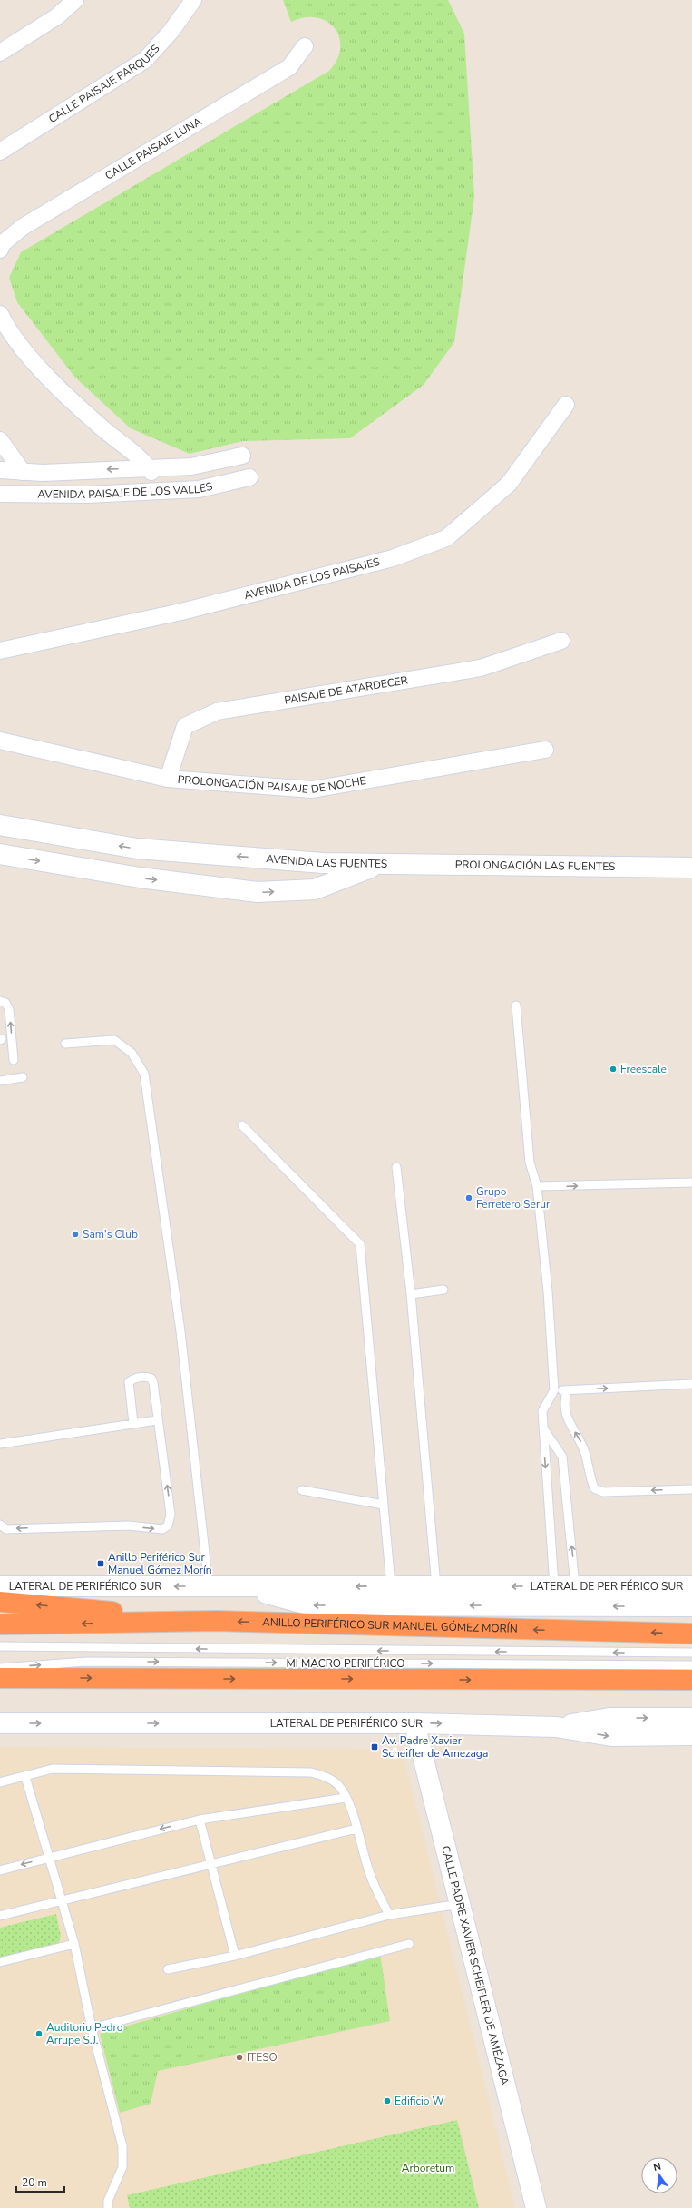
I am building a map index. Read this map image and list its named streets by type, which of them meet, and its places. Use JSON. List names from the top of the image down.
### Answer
{
  "streets": {
    "highway": ["ANILLO PERIFÉRICO SUR MANUEL GÓMEZ MORÍN"],
    "street": [
      "CALLE PAISAJE PARQUES",
      "CALLE PAISAJE LUNA",
      "AVENIDA PAISAJE DE LOS VALLES",
      "AVENIDA DE LOS PAISAJES",
      "PAISAJE DE ATARDECER",
      "PROLONGACIÓN PAISAJE DE NOCHE",
      "AVENIDA LAS FUENTES",
      "PROLONGACIÓN LAS FUENTES",
      "LATERAL DE PERIFÉRICO SUR",
      "CALLE PADRE XAVIER SCHEIFLER DE AMÉZAGA"
    ],
    "lane": ["MI MACRO PERIFÉRICO"]
  },
  "crossings": [
    ["PAISAJE DE ATARDECER", "PROLONGACIÓN PAISAJE DE NOCHE"],
    ["AVENIDA LAS FUENTES", "PROLONGACIÓN LAS FUENTES"],
    ["LATERAL DE PERIFÉRICO SUR", "CALLE PADRE XAVIER SCHEIFLER DE AMÉZAGA"]
  ],
  "parks": ["Arboretum"],
  "places": {
    "other": [
      "Freescale",
      "Grupo Ferretero Serur",
      "Sam's Club",
      "Auditorio Pedro Arrupe S.J.",
      "ITESO",
      "Edificio W"
    ],
    "transit": ["Anillo Periférico Sur Manuel Gómez Morín", "Av. Padre Xavier Scheifler de Amezaga"]
  },
  "scale_bar": "20 m",
  "north": "top"
}
